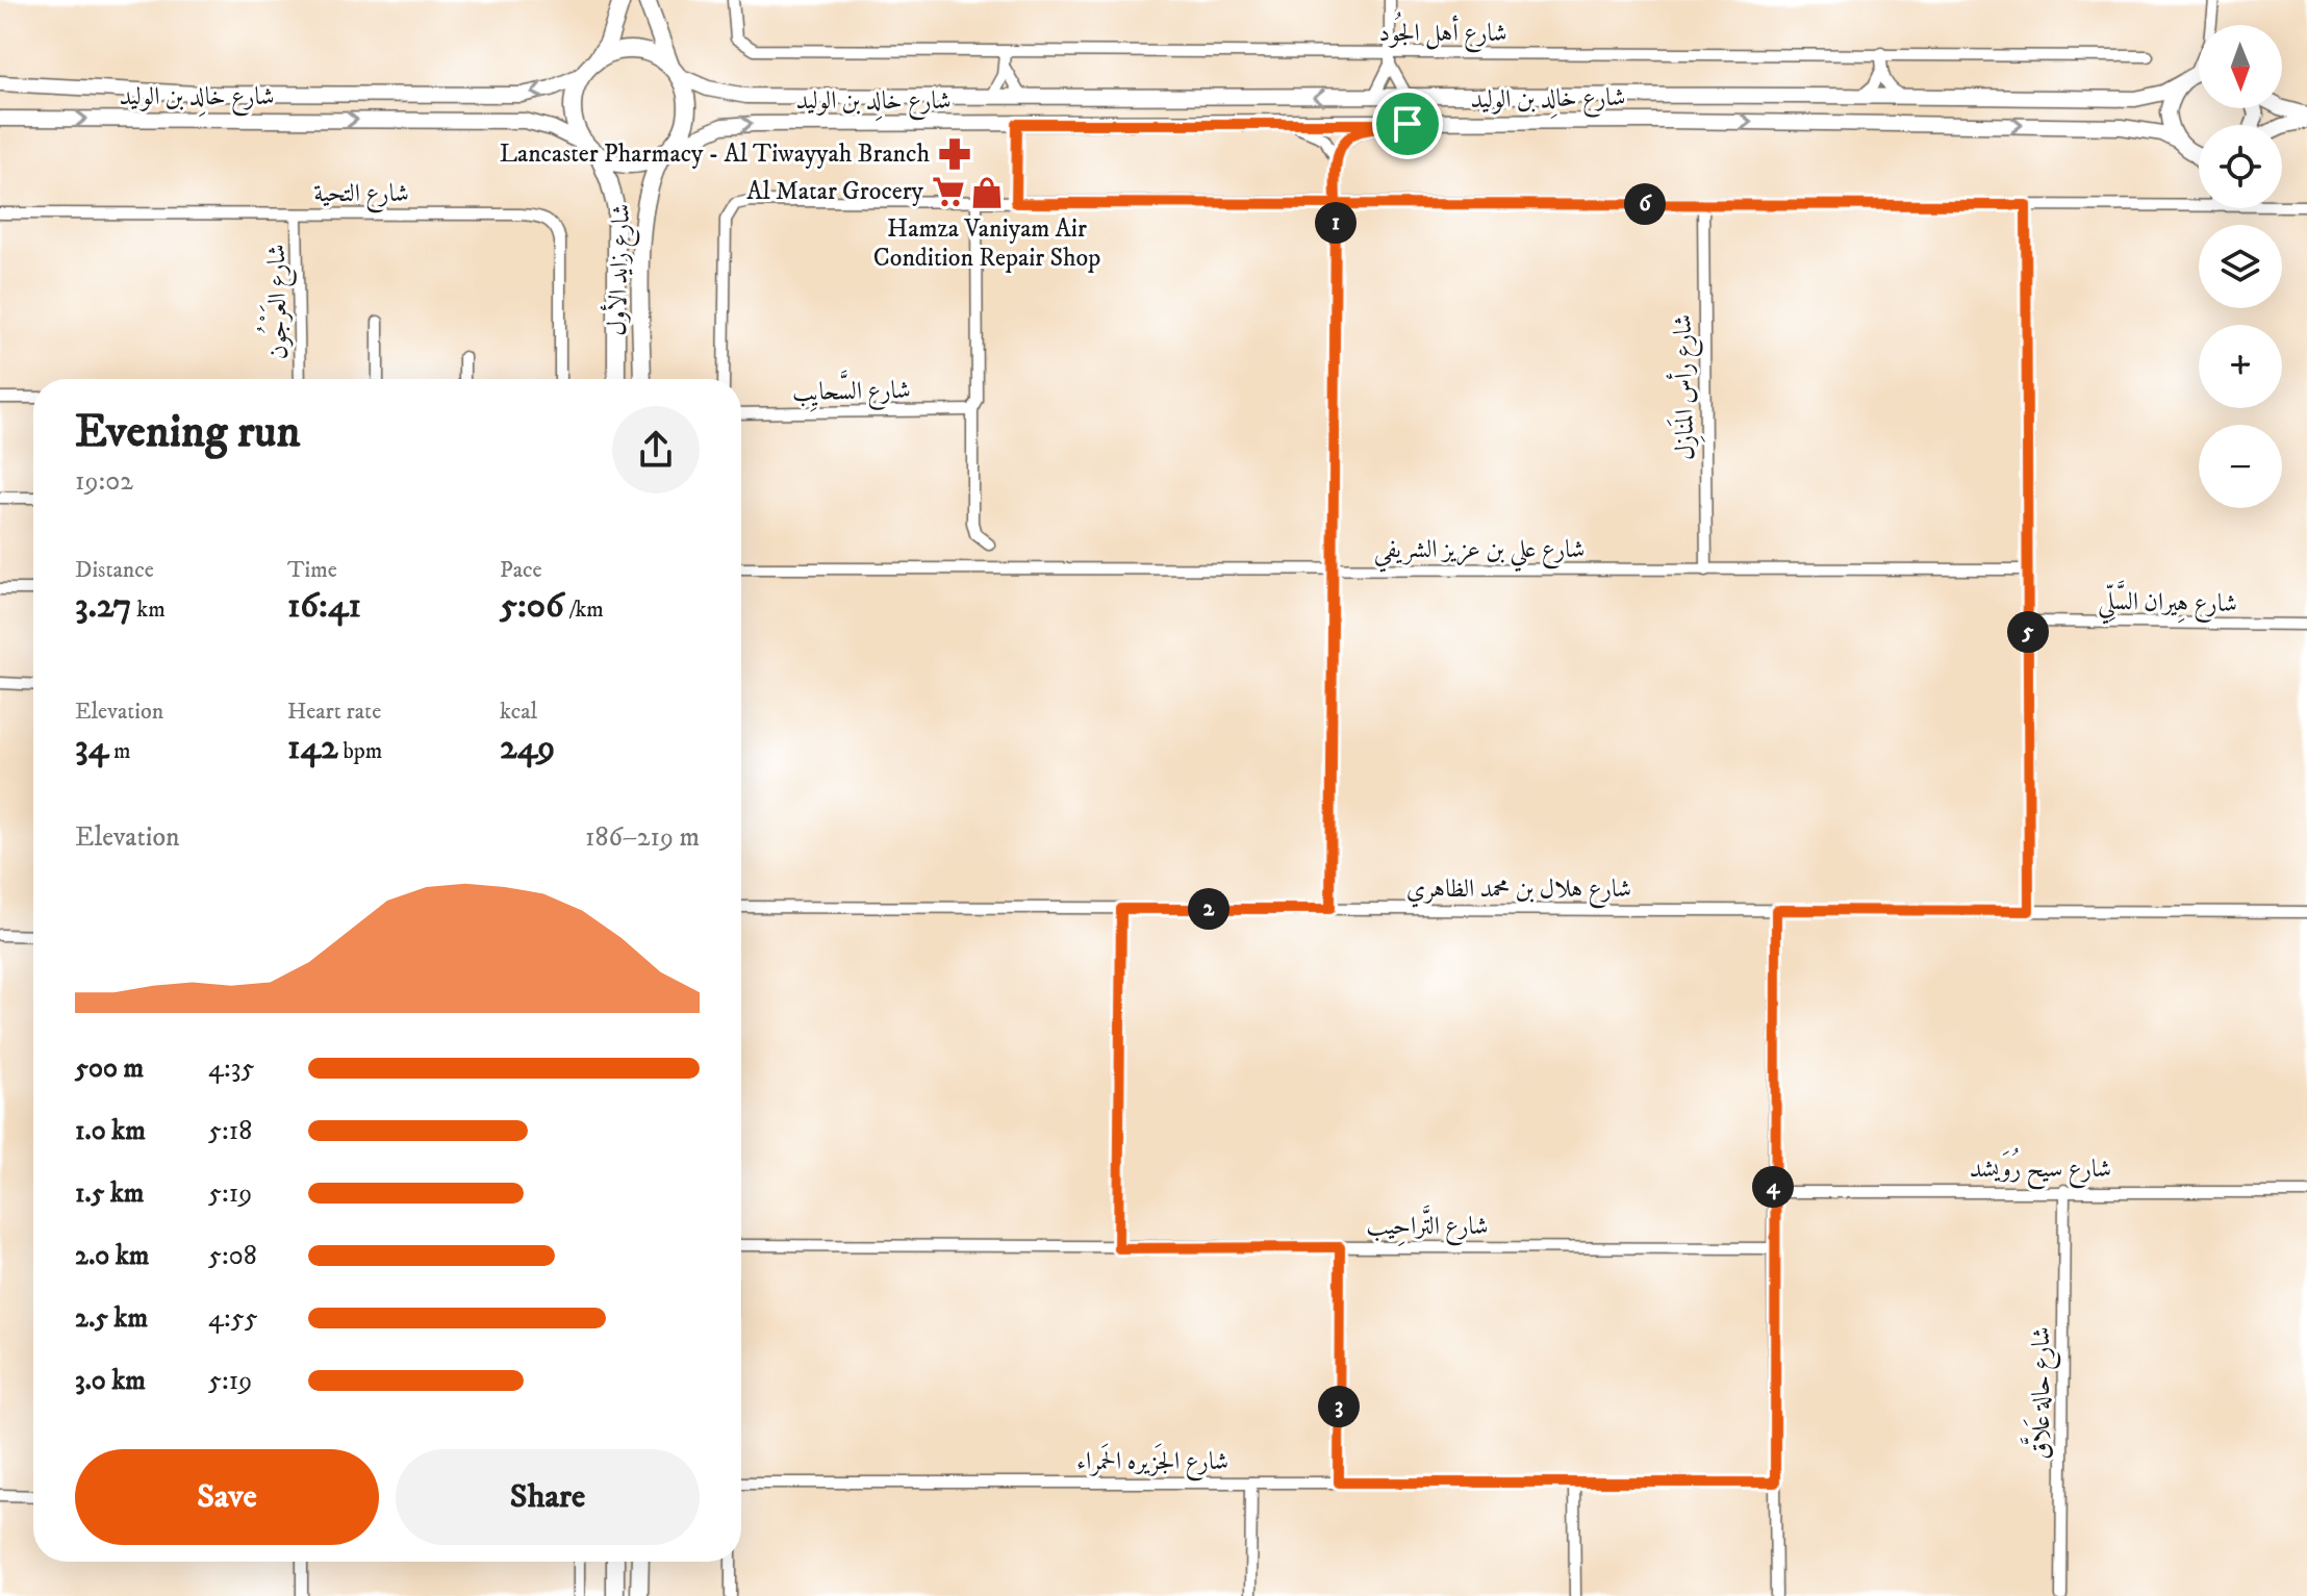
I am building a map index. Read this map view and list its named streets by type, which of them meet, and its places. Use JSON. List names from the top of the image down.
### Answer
{
  "streets": {
    "main road": ["شارع زايد الأول"],
    "street": [
      "شارع أهل الجُود",
      "شارع خالِد بن الوليد",
      "شارع التحية",
      "شارع العَرْجُون",
      "شارع رأس المَنازِل",
      "شارع السَّحايِب",
      "شارع علي بن عزيز الشريفي",
      "شارع هِيران السَّلِّي",
      "شارع هلال بن محمد الظاهري",
      "شارع سيح رُوَيشد",
      "شارع التَّراحِيب",
      "شارع حالة عَلاَّق",
      "شارع الجَزيره الحَمراء"
    ]
  },
  "crossings": [
    ["شارع خالِد بن الوليد", "شارع زايد الأول"],
    ["شارع التحية", "شارع العَرْجُون"],
    ["شارع رأس المَنازِل", "شارع علي بن عزيز الشريفي"],
    ["شارع سيح رُوَيشد", "شارع حالة عَلاَّق"]
  ],
  "places": {
    "pharmacy": ["Lancaster Pharmacy - Al Tiwayyah Branch"],
    "supermarket": ["Al Matar Grocery"],
    "shop": ["Hamza Vaniyam Air Condition Repair Shop"]
  },
  "north": "bottom",
  "page": {
    "map_buttons": ["+", "−"],
    "pins": [
      "6",
      "1",
      "5",
      "2",
      "4",
      "3"
    ],
    "heading": ["Evening run", "19:02"],
    "stats": [
      ["Distance", "3.27 km"],
      ["Time", "16:41"],
      ["Pace", "5:06 /km"],
      ["Elevation", "34 m"],
      ["Heart rate", "142 bpm"],
      ["kcal", "249"]
    ],
    "chart": ["Elevation", "186–219 m"],
    "list": [
      {
        "name": "500 m",
        "note": "4:35"
      },
      {
        "name": "1.0 km",
        "note": "5:18"
      },
      {
        "name": "1.5 km",
        "note": "5:19"
      },
      {
        "name": "2.0 km",
        "note": "5:08"
      },
      {
        "name": "2.5 km",
        "note": "4:55"
      },
      {
        "name": "3.0 km",
        "note": "5:19"
      }
    ],
    "buttons": ["Save", "Share"]
  }
}
